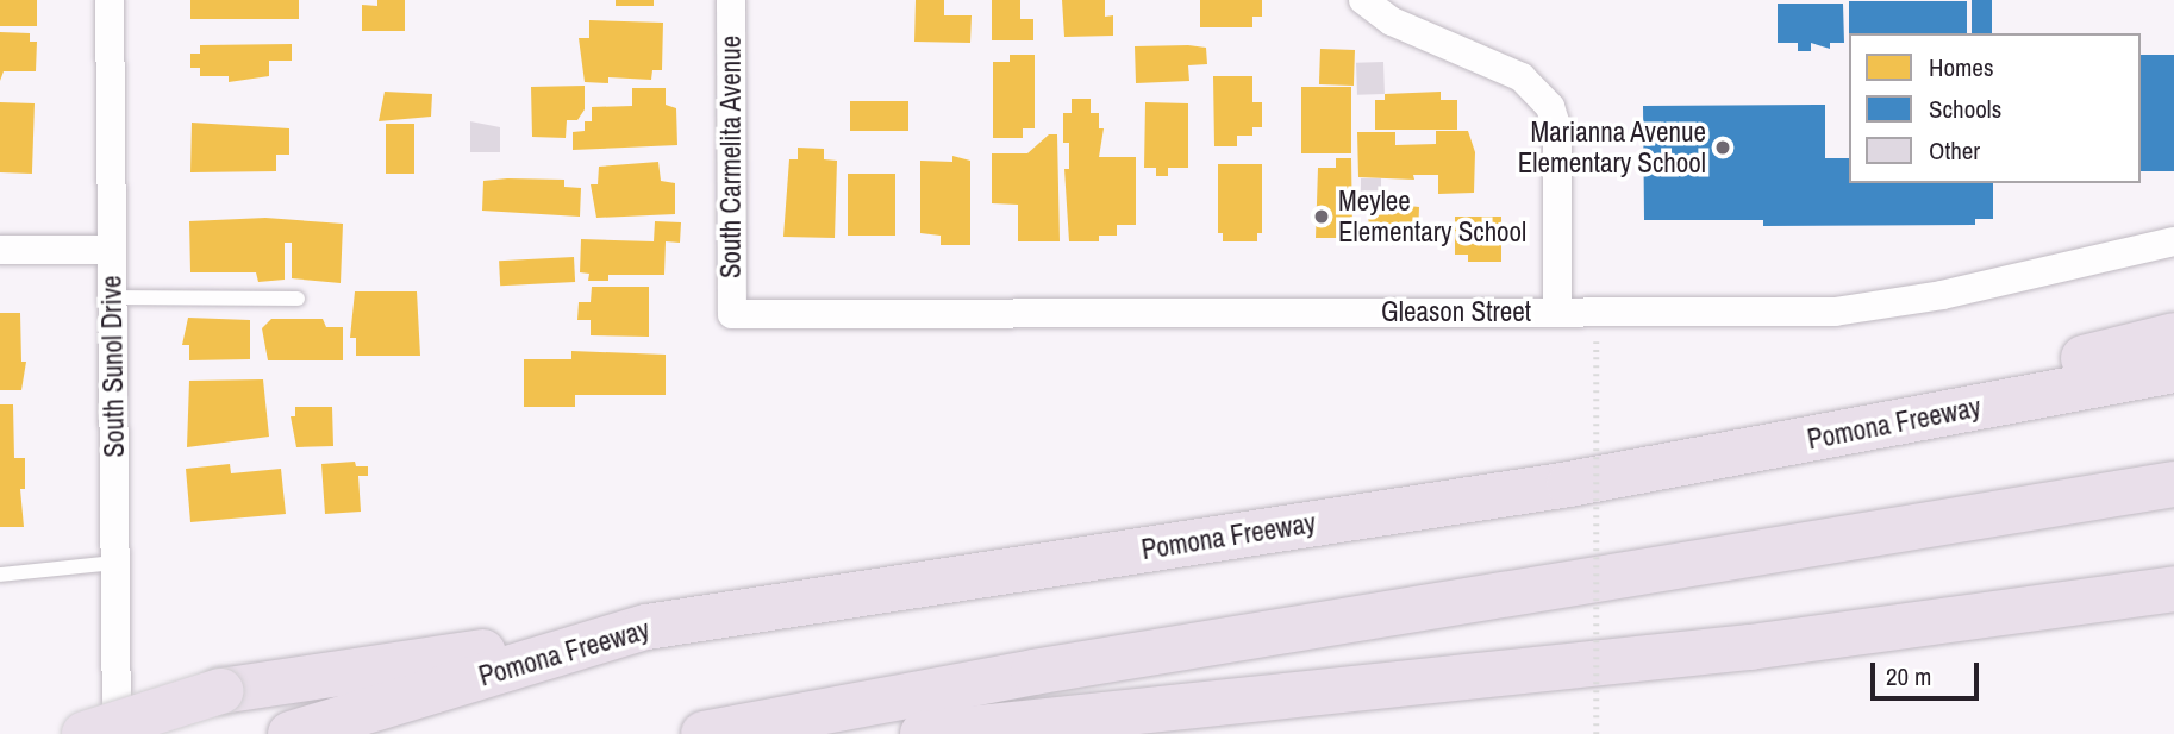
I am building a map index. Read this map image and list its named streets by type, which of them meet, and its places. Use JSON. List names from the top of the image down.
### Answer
{
  "streets": {
    "highway": ["Pomona Freeway"],
    "street": ["South Carmelita Avenue", "Gleason Street", "South Sunol Drive"]
  },
  "crossings": [
    ["South Carmelita Avenue", "Gleason Street"]
  ],
  "places": ["Marianna Avenue Elementary School", "Meylee Elementary School"],
  "legend": ["Homes", "Schools", "Other"],
  "scale_bar": "20 m"
}
